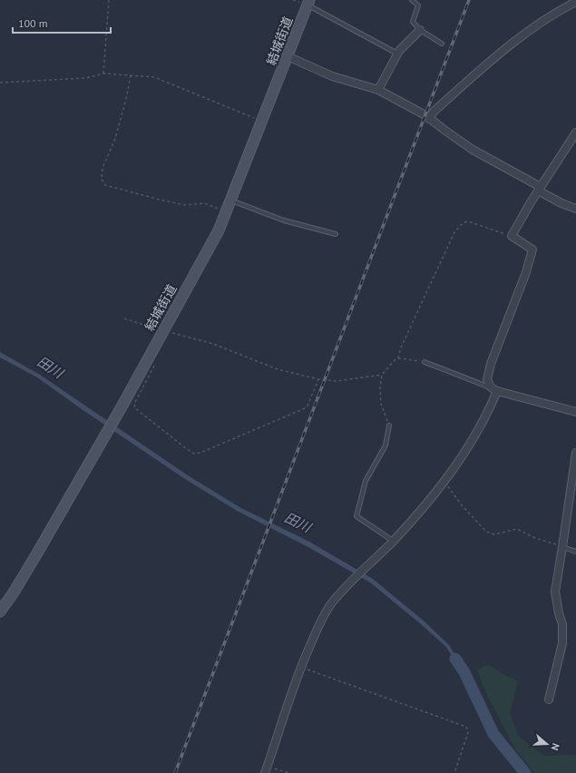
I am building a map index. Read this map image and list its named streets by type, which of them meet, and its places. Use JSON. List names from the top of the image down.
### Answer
{
  "streets": {
    "street": ["結城街道"]
  },
  "water": ["田川"],
  "scale_bar": "100 m",
  "north": "right"
}
